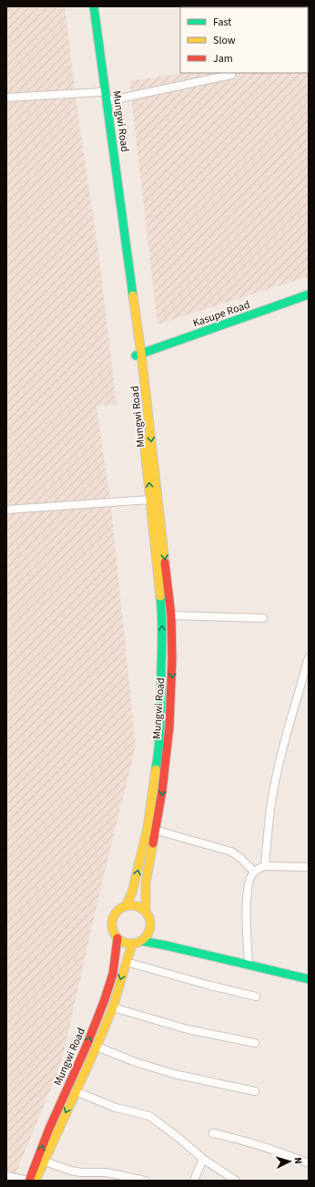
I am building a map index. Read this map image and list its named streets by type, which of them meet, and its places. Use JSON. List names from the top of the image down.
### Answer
{
  "streets": {
    "main road": ["Mungwi Road", "Kasupe Road"]
  },
  "crossings": [
    ["Mungwi Road", "Kasupe Road"]
  ],
  "legend": ["Fast", "Slow", "Jam"],
  "north": "right"
}
